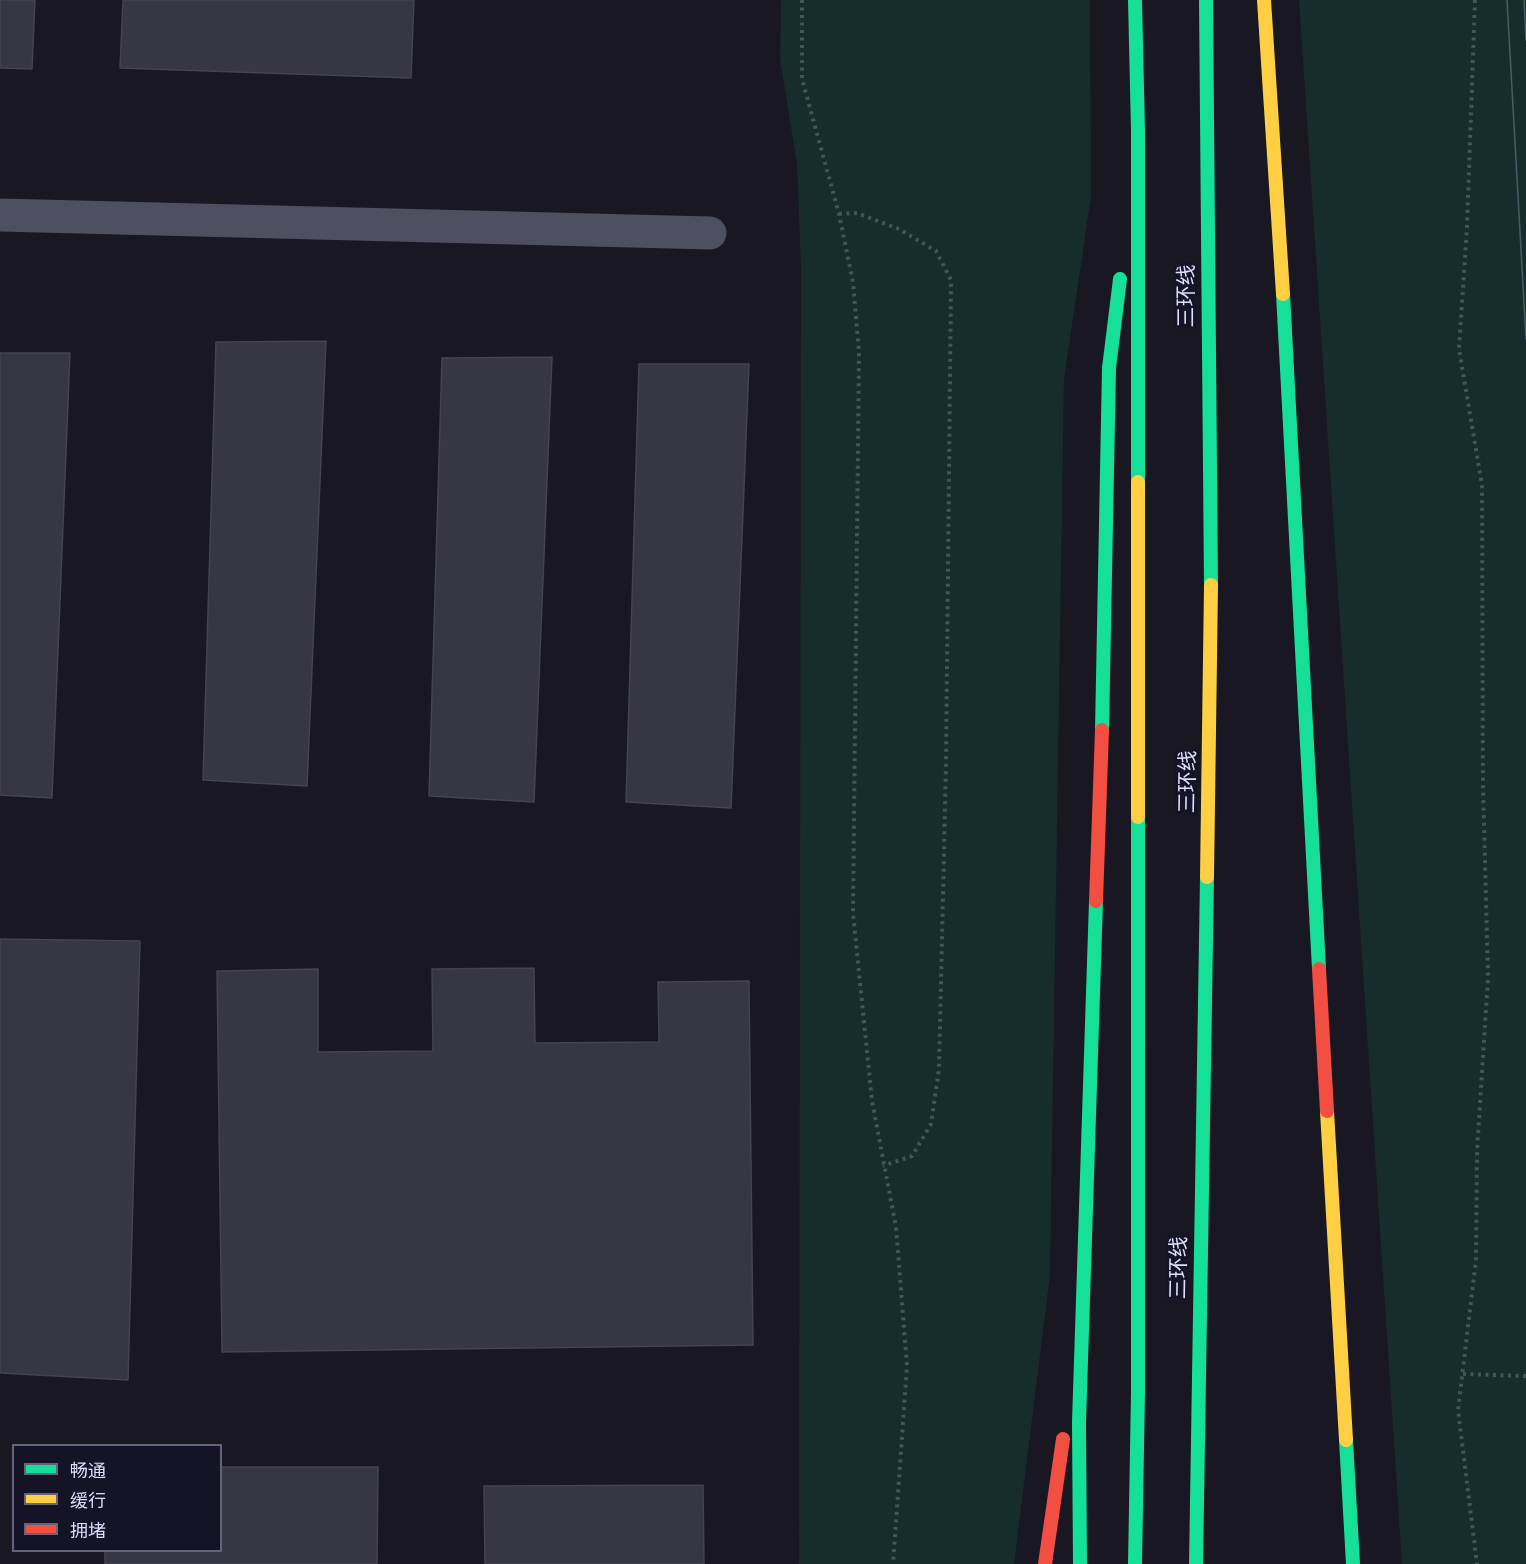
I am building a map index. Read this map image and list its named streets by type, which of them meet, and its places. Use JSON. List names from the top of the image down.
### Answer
{
  "streets": {
    "highway": ["三环线"]
  },
  "legend": ["畅通", "缓行", "拥堵"]
}
